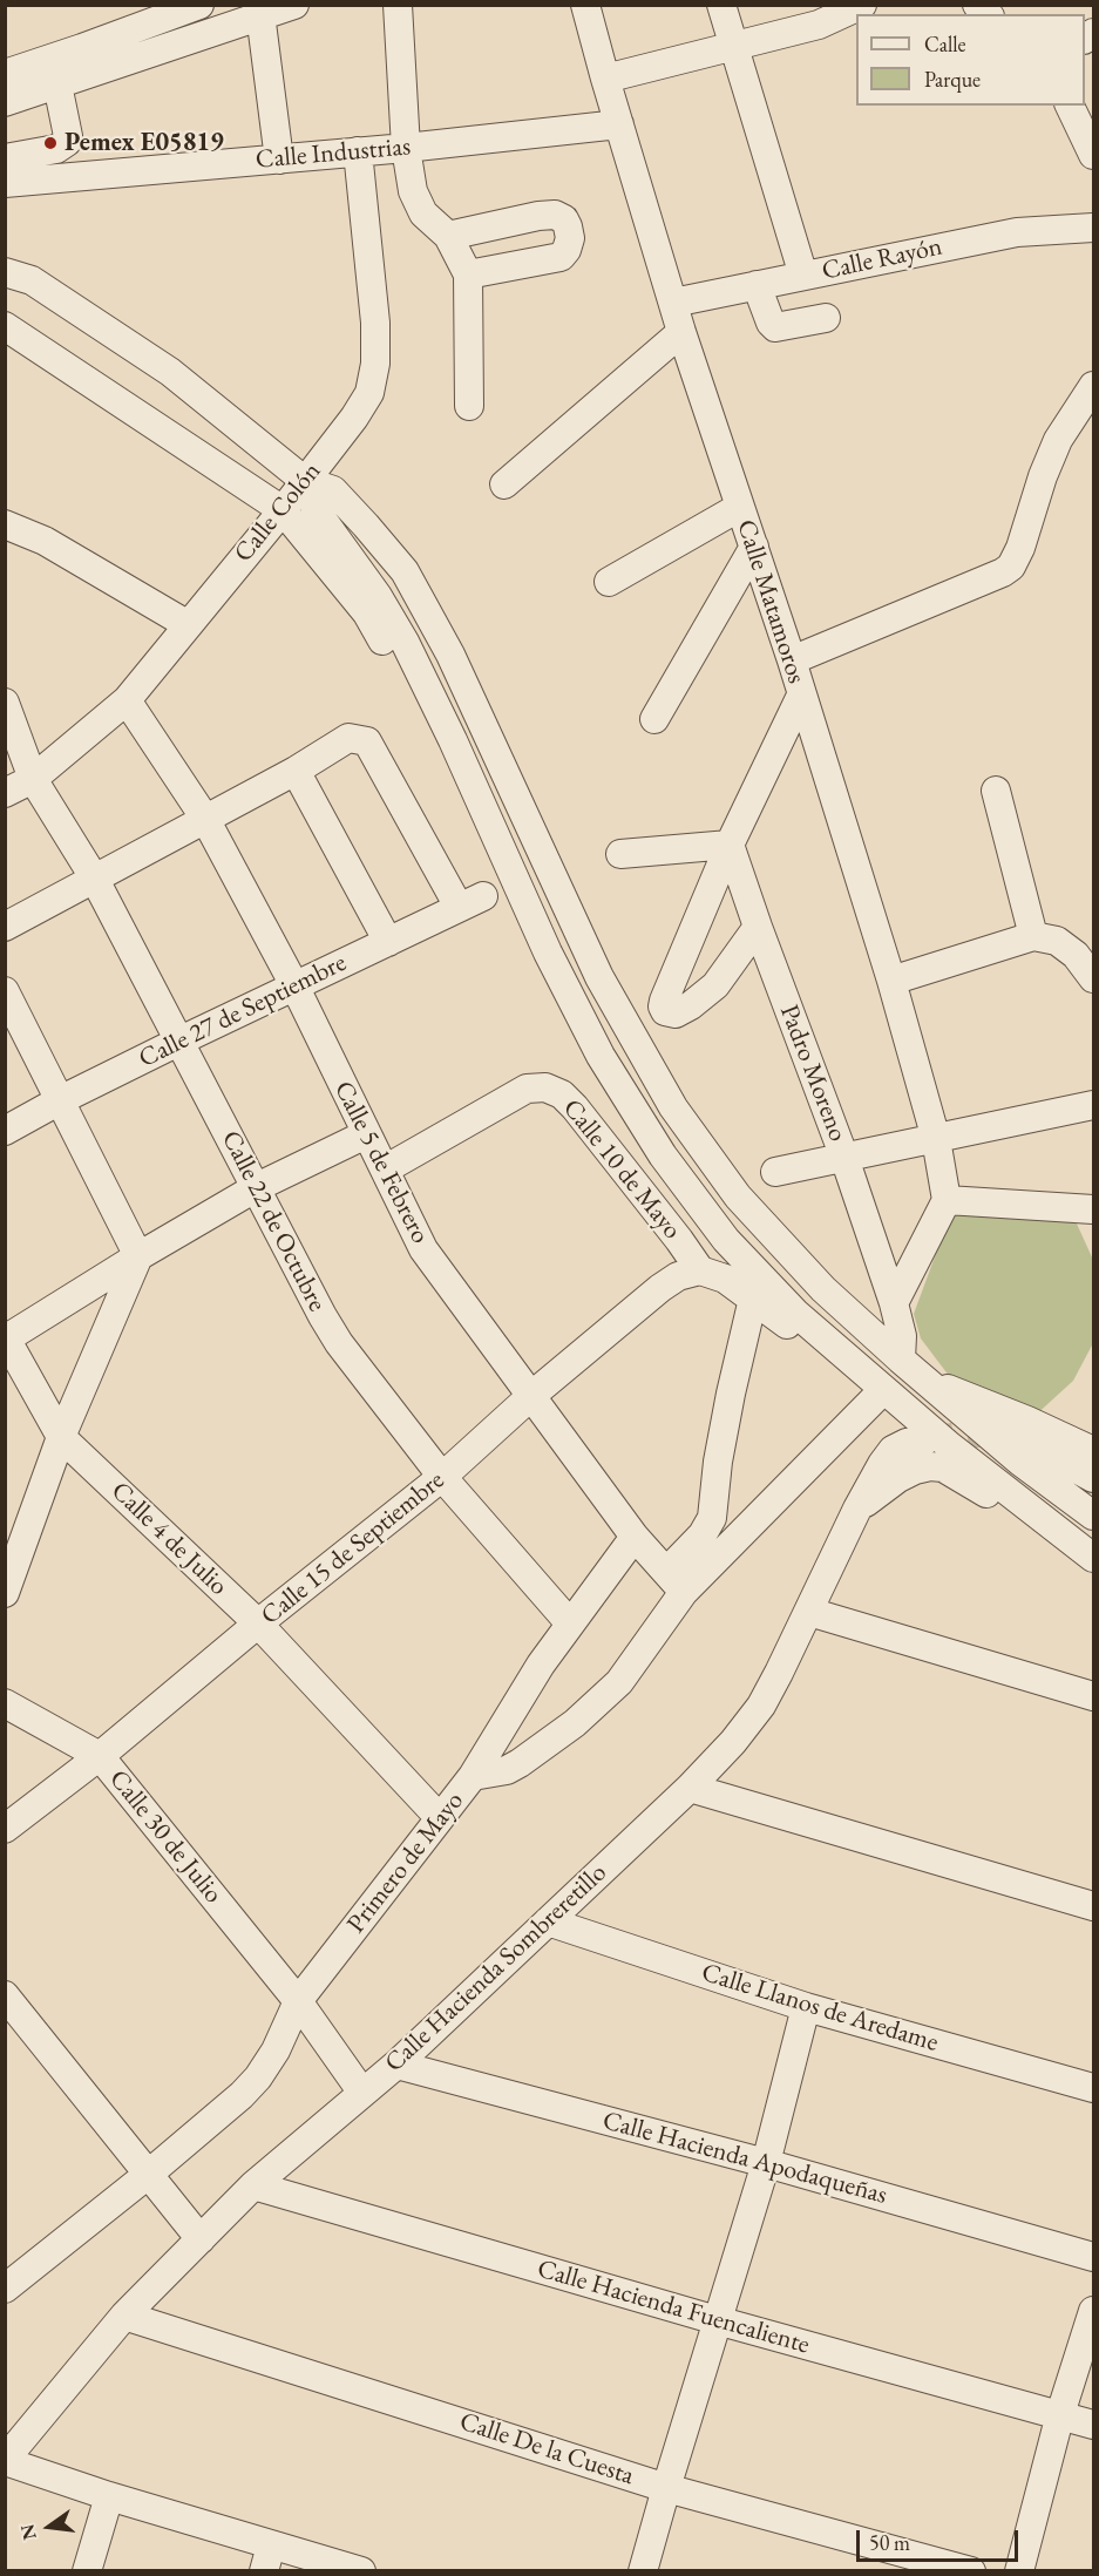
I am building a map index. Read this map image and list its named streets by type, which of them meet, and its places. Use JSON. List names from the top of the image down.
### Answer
{
  "streets": {
    "street": [
      "Calle Industrias",
      "Calle Rayón",
      "Calle Colón",
      "Calle Matamoros",
      "Calle 27 de Septiembre",
      "Padro Moreno",
      "Calle 5 de Febrero",
      "Calle 10 de Mayo",
      "Calle 22 de Octubre",
      "Calle 4 de Julio",
      "Calle 15 de Septiembre",
      "Calle 30 de Julio",
      "Primero de Mayo",
      "Calle Hacienda Sombreretillo",
      "Calle Llanos de Aredame",
      "Calle Hacienda Apodaqueñas",
      "Calle Hacienda Fuencaliente",
      "Calle De la Cuesta"
    ]
  },
  "crossings": [
    ["Calle Industrias", "Calle Colón"],
    ["Calle Industrias", "Calle Matamoros"],
    ["Calle Rayón", "Calle Matamoros"],
    ["Calle Colón", "Calle 5 de Febrero"],
    ["Calle Colón", "Calle 22 de Octubre"],
    ["Calle 27 de Septiembre", "Calle 5 de Febrero"],
    ["Calle 27 de Septiembre", "Calle 22 de Octubre"],
    ["Calle 5 de Febrero", "Calle 10 de Mayo"],
    ["Calle 5 de Febrero", "Calle 15 de Septiembre"],
    ["Calle 5 de Febrero", "Primero de Mayo"],
    ["Calle 10 de Mayo", "Calle 15 de Septiembre"],
    ["Calle 22 de Octubre", "Calle 15 de Septiembre"],
    ["Calle 4 de Julio", "Calle 15 de Septiembre"],
    ["Calle 4 de Julio", "Primero de Mayo"],
    ["Calle 15 de Septiembre", "Calle 30 de Julio"],
    ["Calle 30 de Julio", "Primero de Mayo"],
    ["Calle 30 de Julio", "Calle Hacienda Sombreretillo"],
    ["Calle Hacienda Sombreretillo", "Calle Llanos de Aredame"],
    ["Calle Hacienda Sombreretillo", "Calle Hacienda Apodaqueñas"],
    ["Calle Hacienda Sombreretillo", "Calle Hacienda Fuencaliente"],
    ["Calle Hacienda Sombreretillo", "Calle De la Cuesta"]
  ],
  "places": ["Pemex E05819"],
  "legend": ["Calle", "Parque"],
  "scale_bar": "50 m",
  "north": "left"
}
